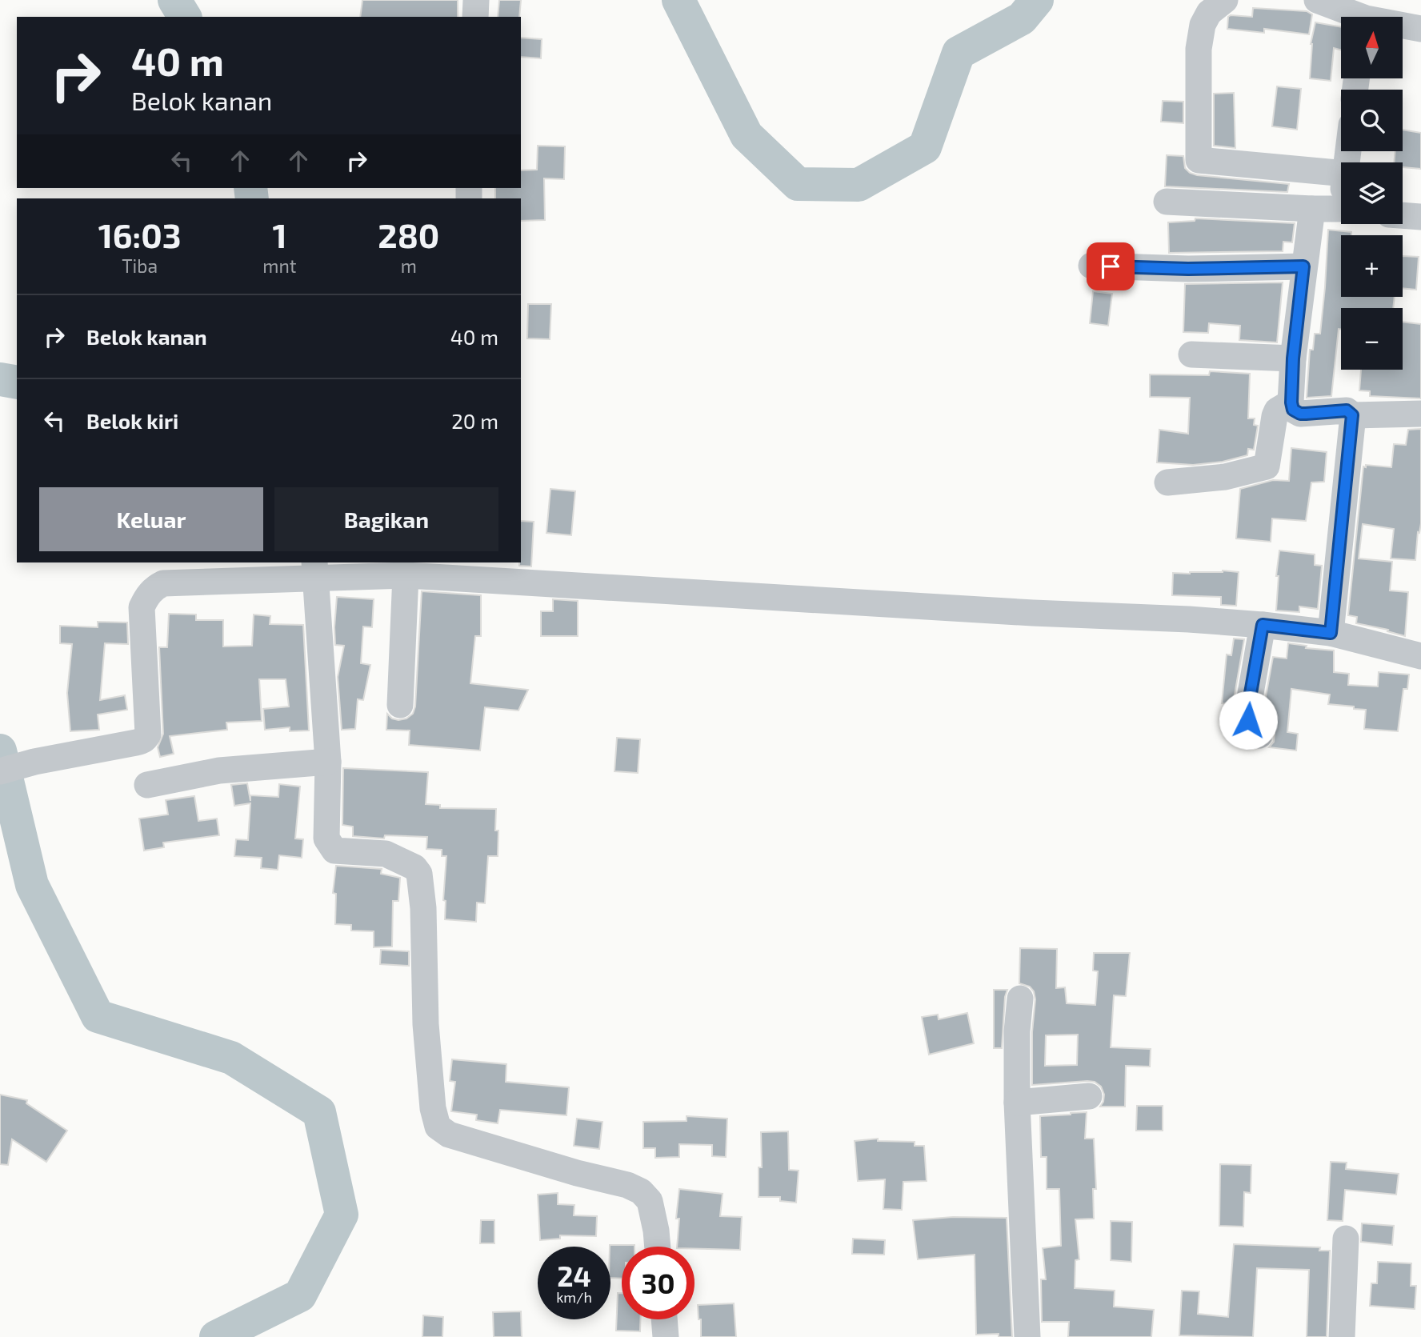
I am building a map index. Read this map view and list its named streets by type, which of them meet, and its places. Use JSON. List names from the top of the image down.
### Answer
{
  "north": "top",
  "page": {
    "map_buttons": ["+", "−"],
    "turn": ["40 m", "Belok kanan"],
    "eta": [
      "16:03",
      "Tiba",
      "1",
      "mnt",
      "280",
      "m"
    ],
    "list": [
      {
        "name": "Belok kanan",
        "value": "40 m"
      },
      {
        "name": "Belok kiri",
        "value": "20 m"
      }
    ],
    "buttons": ["Keluar", "Bagikan"],
    "speed": "24 km/h",
    "limit": "30"
  }
}
